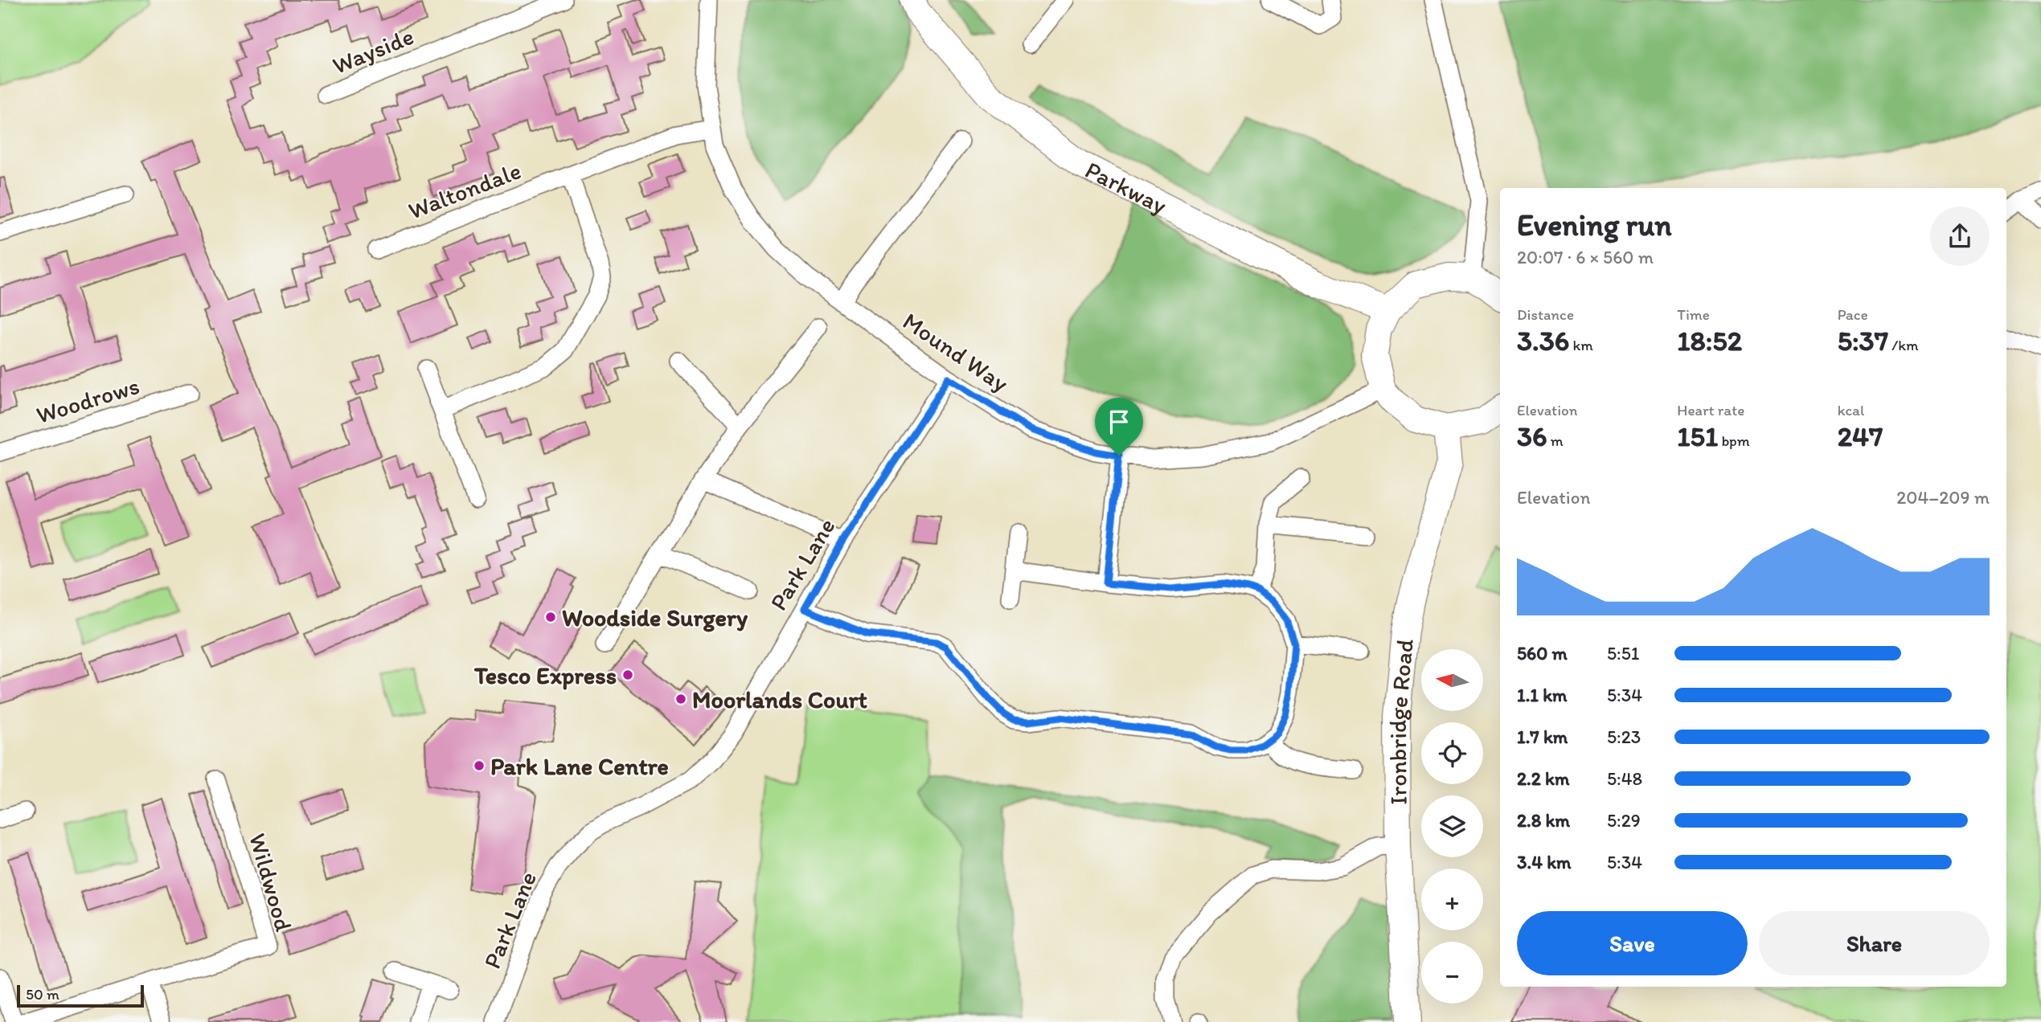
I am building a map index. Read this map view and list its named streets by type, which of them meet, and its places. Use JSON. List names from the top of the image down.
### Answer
{
  "streets": {
    "main road": ["Parkway", "Ironbridge Road"],
    "street": [
      "Wayside",
      "Waltondale",
      "Mound Way",
      "Woodrows",
      "Park Lane",
      "Wildwood"
    ]
  },
  "crossings": [
    ["Waltondale", "Mound Way"],
    ["Mound Way", "Park Lane"]
  ],
  "places": [
    "Woodside Surgery",
    "Tesco Express",
    "Moorlands Court",
    "Park Lane Centre"
  ],
  "scale_bar": "50 m",
  "north": "left",
  "page": {
    "heading": ["Evening run", "20:07 · 6 × 560 m"],
    "stats": [
      ["Distance", "3.36 km"],
      ["Time", "18:52"],
      ["Pace", "5:37 /km"],
      ["Elevation", "36 m"],
      ["Heart rate", "151 bpm"],
      ["kcal", "247"]
    ],
    "chart": ["Elevation", "204–209 m"],
    "list": [
      {
        "name": "560 m",
        "note": "5:51"
      },
      {
        "name": "1.1 km",
        "note": "5:34"
      },
      {
        "name": "1.7 km",
        "note": "5:23"
      },
      {
        "name": "2.2 km",
        "note": "5:48"
      },
      {
        "name": "2.8 km",
        "note": "5:29"
      },
      {
        "name": "3.4 km",
        "note": "5:34"
      }
    ],
    "map_buttons": ["+", "−"],
    "buttons": ["Save", "Share"],
    "scale": "50 m"
  }
}
